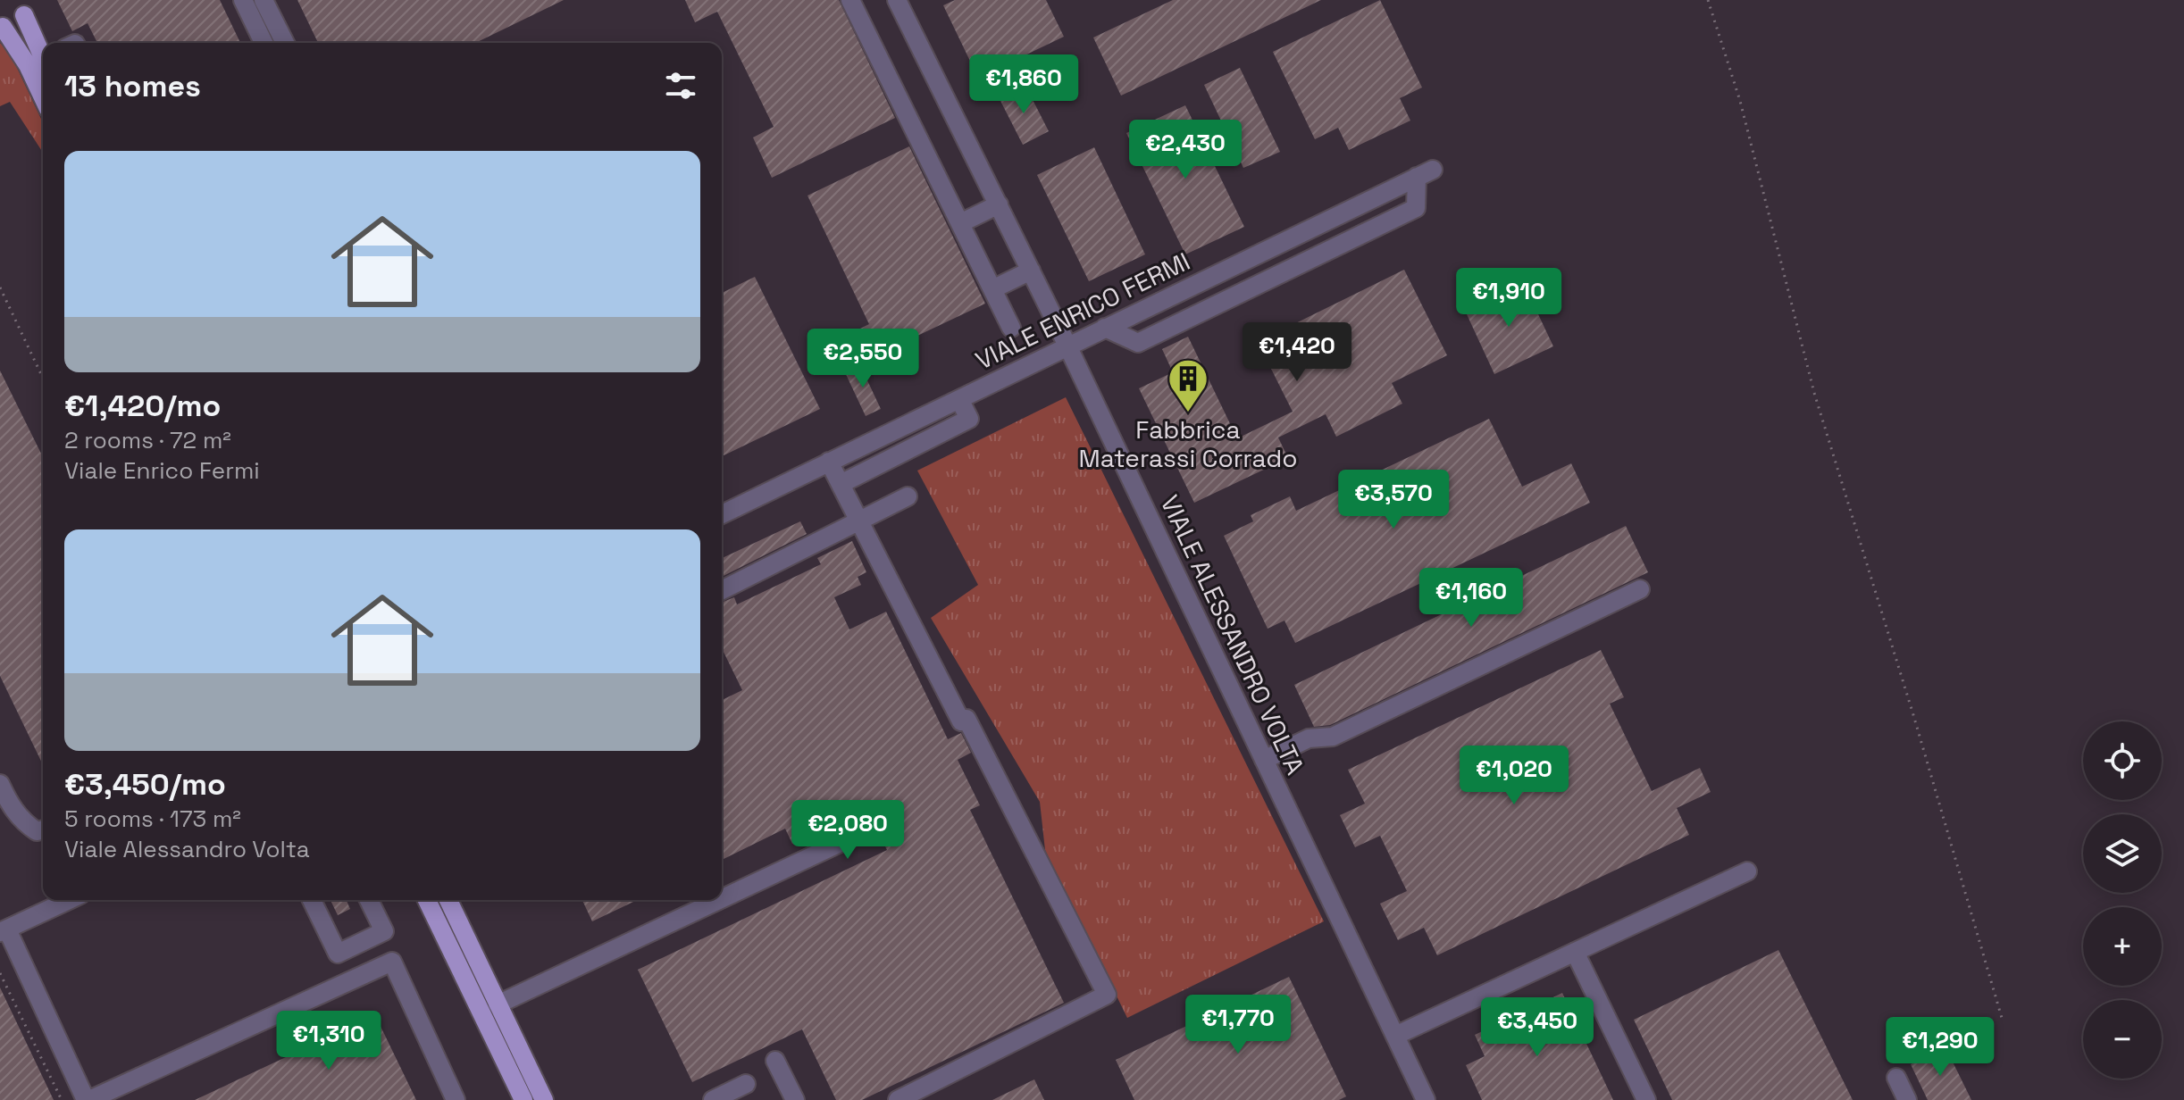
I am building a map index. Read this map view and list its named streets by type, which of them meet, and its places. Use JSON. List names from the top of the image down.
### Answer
{
  "streets": {
    "street": ["VIALE ENRICO FERMI", "VIALE ALESSANDRO VOLTA"]
  },
  "crossings": [
    ["VIALE ENRICO FERMI", "VIALE ALESSANDRO VOLTA"]
  ],
  "places": {
    "building": ["Fabbrica Materassi Corrado"]
  },
  "page": {
    "heading": "13 homes",
    "price": [
      "€1,860",
      "€2,430",
      "€1,910",
      "€1,420",
      "€2,550",
      "€3,570",
      "€1,160",
      "€1,020",
      "€2,080",
      "€1,770",
      "€3,450",
      "€1,310",
      "€1,290"
    ],
    "list": [
      {
        "name": "€1,420/mo",
        "note": "2 rooms · 72 m² · Viale Enrico Fermi"
      },
      {
        "name": "€3,450/mo",
        "note": "5 rooms · 173 m² · Viale Alessandro Volta"
      }
    ],
    "map_buttons": ["+", "−"]
  }
}
